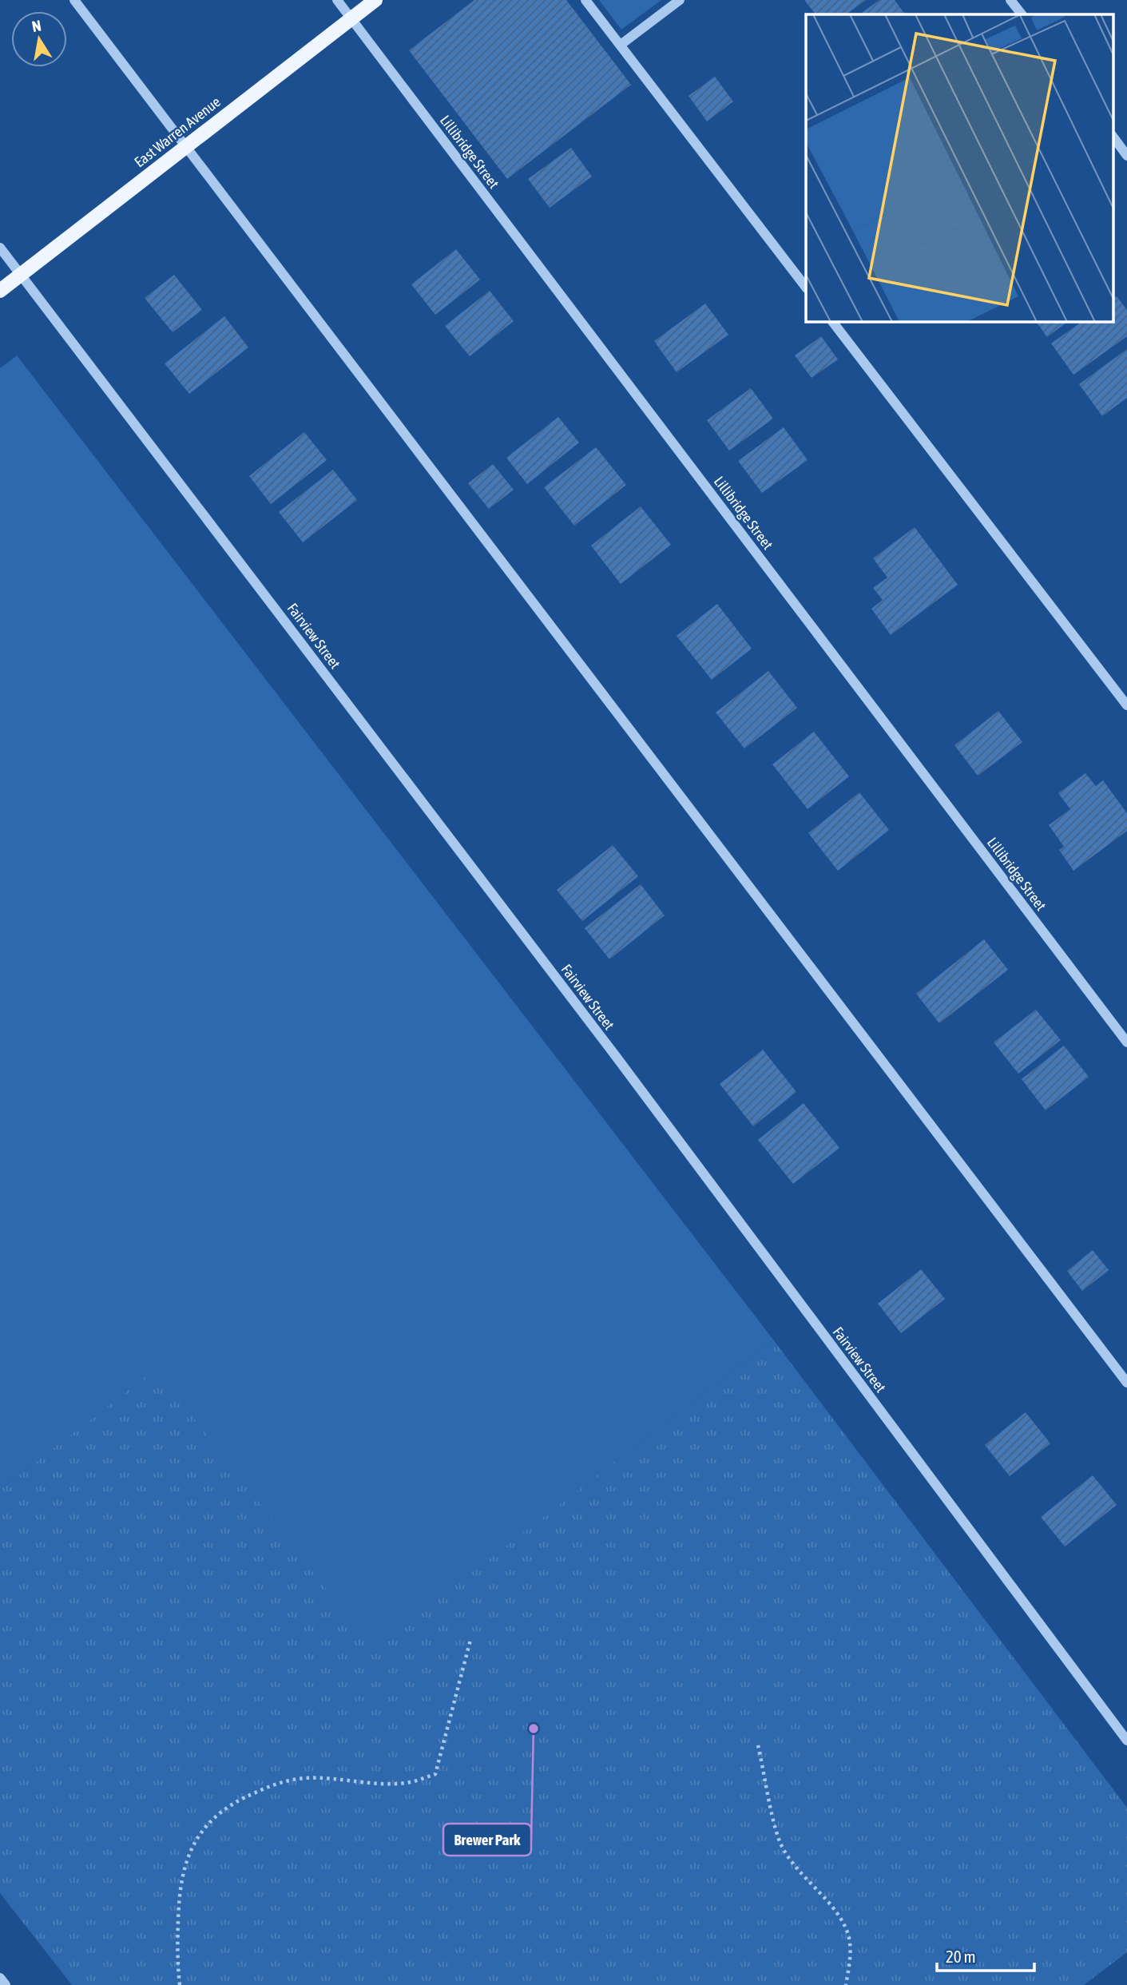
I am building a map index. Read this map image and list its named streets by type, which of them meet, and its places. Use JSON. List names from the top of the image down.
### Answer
{
  "streets": {
    "main road": ["East Warren Avenue"],
    "street": ["Lillibridge Street", "Fairview Street"]
  },
  "crossings": [
    ["East Warren Avenue", "Lillibridge Street"],
    ["East Warren Avenue", "Fairview Street"]
  ],
  "places": ["Brewer Park"],
  "scale_bar": "20 m",
  "north": "top"
}
